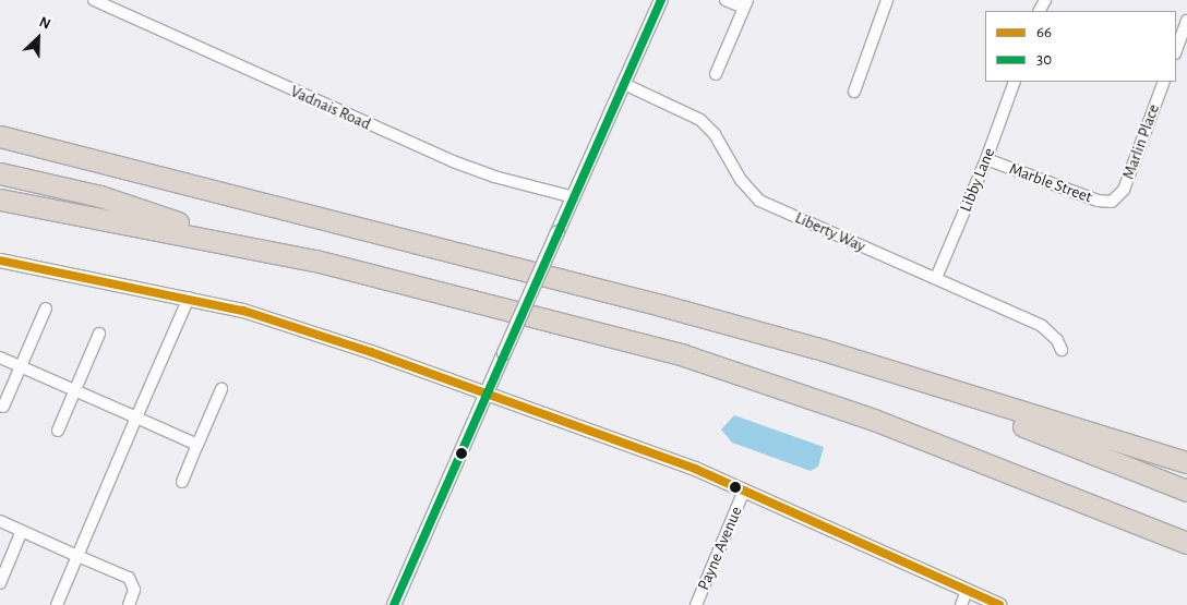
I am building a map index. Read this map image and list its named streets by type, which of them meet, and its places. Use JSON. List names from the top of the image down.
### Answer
{
  "streets": {
    "street": [
      "Vadnais Road",
      "Marlin Place",
      "Libby Lane",
      "Marble Street",
      "Liberty Way",
      "Payne Avenue"
    ]
  },
  "crossings": [
    ["Marlin Place", "Marble Street"],
    ["Libby Lane", "Marble Street"],
    ["Libby Lane", "Liberty Way"]
  ],
  "lines": ["transit line 30", "transit line 66"],
  "legend": ["66", "30"],
  "north": "top right"
}
